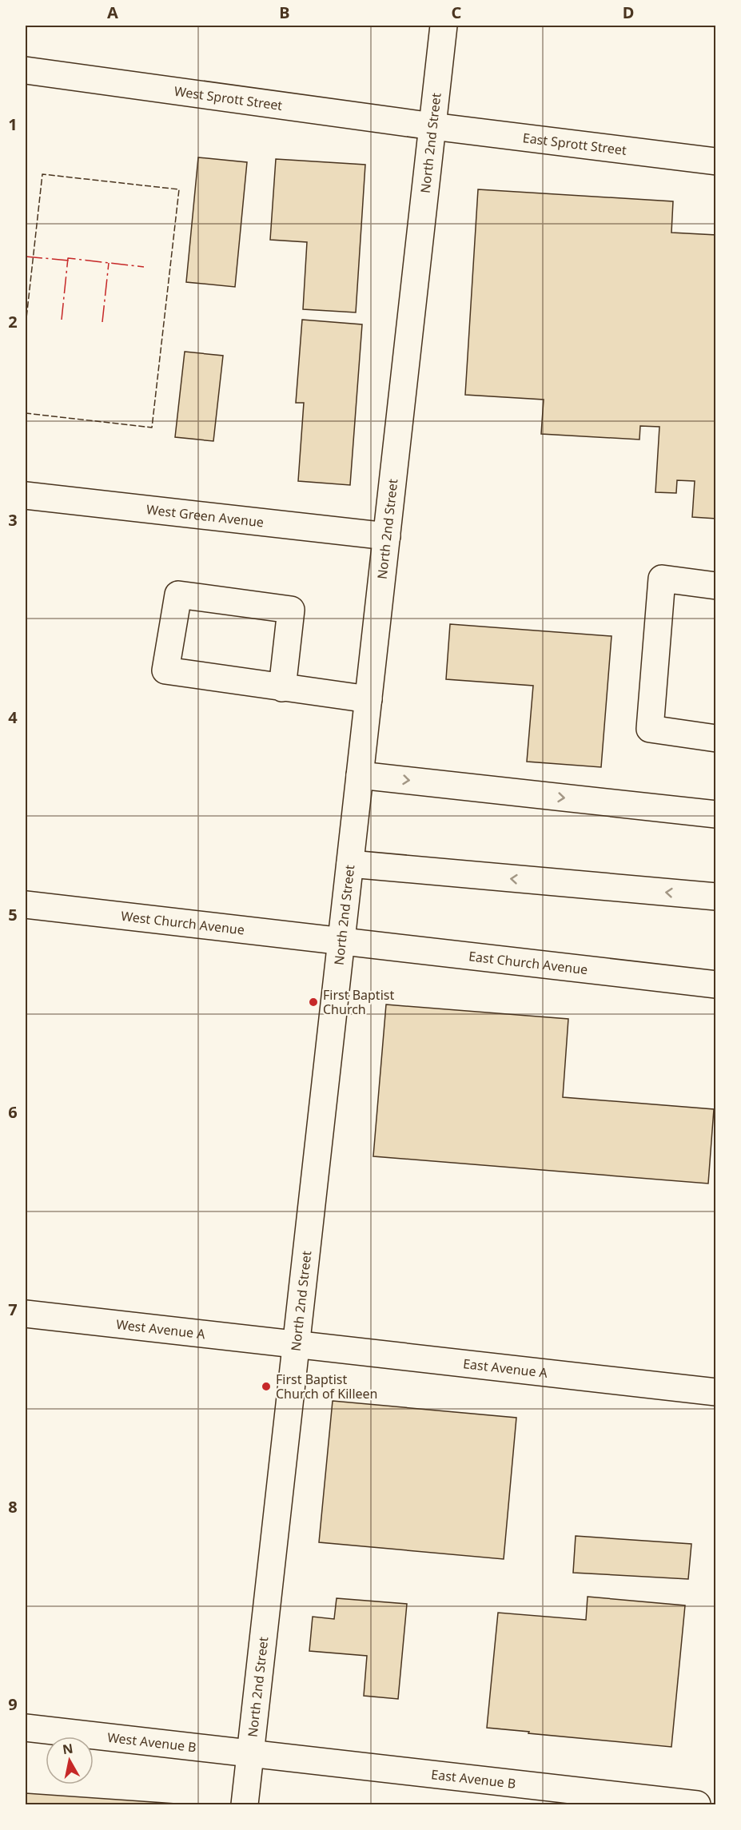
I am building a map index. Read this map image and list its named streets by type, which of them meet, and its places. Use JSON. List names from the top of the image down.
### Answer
{
  "streets": {
    "street": [
      "West Sprott Street",
      "North 2nd Street",
      "East Sprott Street",
      "West Green Avenue",
      "West Church Avenue",
      "East Church Avenue",
      "West Avenue A",
      "East Avenue A",
      "West Avenue B",
      "East Avenue B"
    ]
  },
  "crossings": [
    ["West Sprott Street", "North 2nd Street"],
    ["West Sprott Street", "East Sprott Street"],
    ["North 2nd Street", "East Sprott Street"],
    ["North 2nd Street", "West Green Avenue"],
    ["North 2nd Street", "West Church Avenue"],
    ["North 2nd Street", "East Church Avenue"],
    ["North 2nd Street", "West Avenue A"],
    ["North 2nd Street", "East Avenue A"],
    ["North 2nd Street", "West Avenue B"],
    ["North 2nd Street", "East Avenue B"],
    ["West Church Avenue", "East Church Avenue"],
    ["West Avenue A", "East Avenue A"],
    ["West Avenue B", "East Avenue B"]
  ],
  "places": ["First Baptist Church", "First Baptist Church of Killeen"],
  "north": "top",
  "grid": {
    "columns": [
      "A",
      "B",
      "C",
      "D"
    ],
    "rows": [
      "1",
      "2",
      "3",
      "4",
      "5",
      "6",
      "7",
      "8",
      "9"
    ]
  }
}
